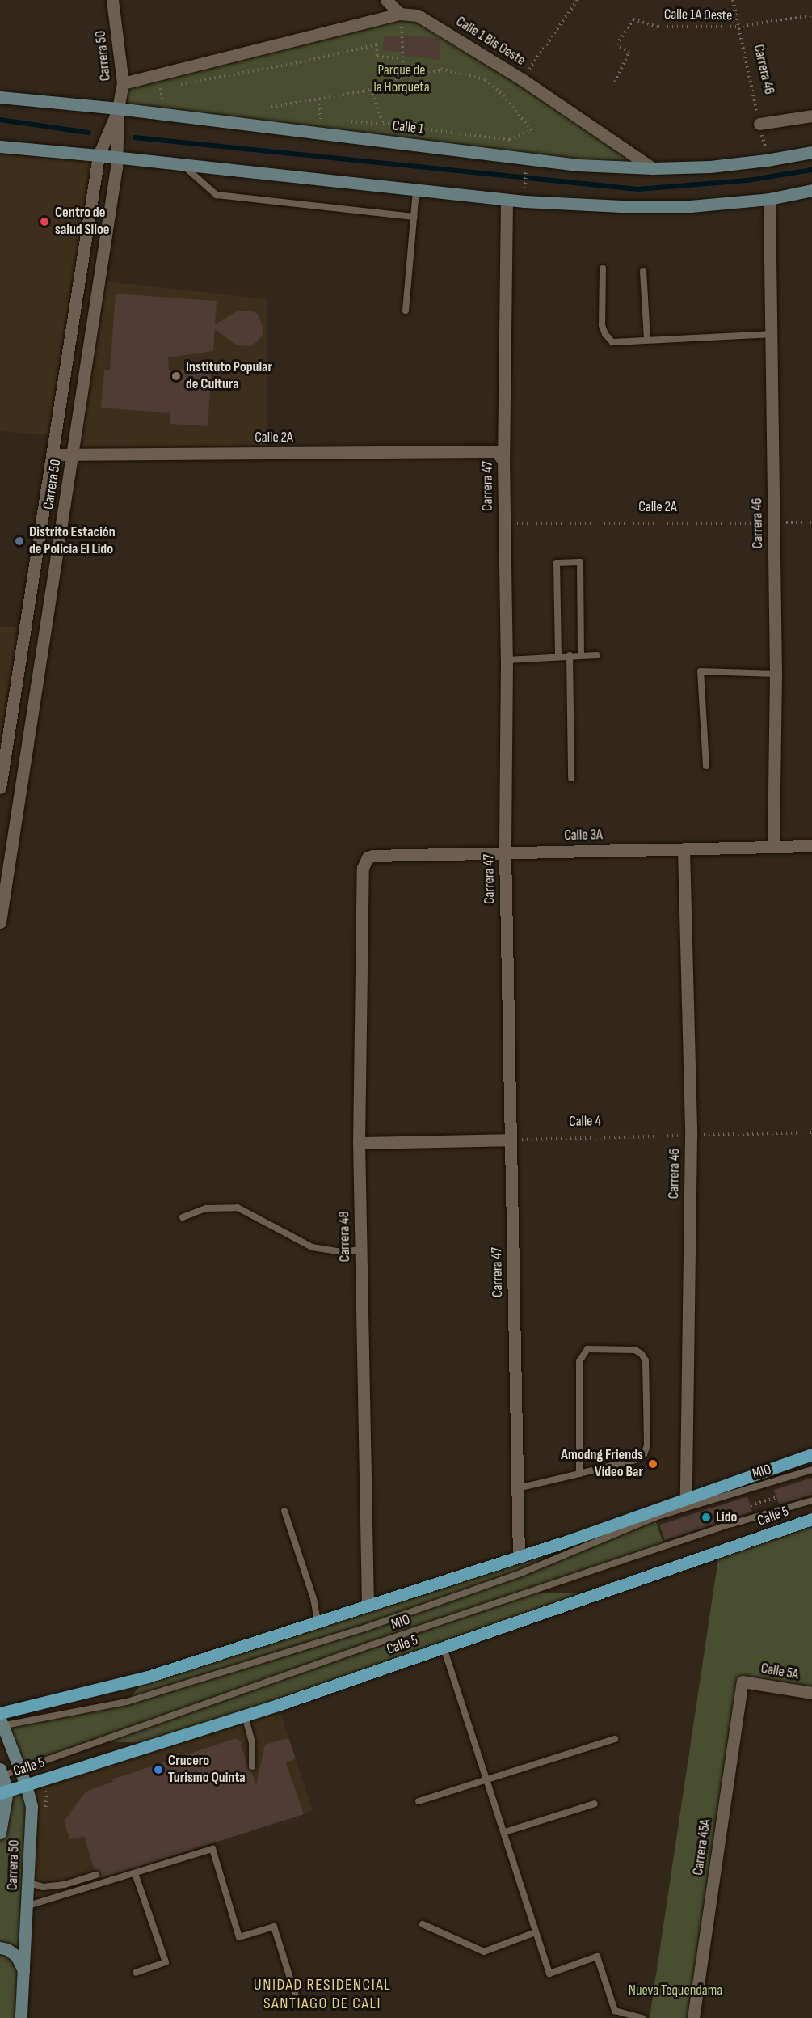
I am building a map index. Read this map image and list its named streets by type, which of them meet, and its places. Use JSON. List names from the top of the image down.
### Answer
{
  "streets": {
    "main road": ["Carrera 50", "Calle 1", "Calle 5"],
    "street": [
      "Calle 1 Bis Oeste",
      "Carrera 46",
      "Calle 2A",
      "Carrera 47",
      "Calle 3A",
      "Carrera 48",
      "Calle 5A",
      "Carrera 45A"
    ],
    "lane": ["MIO"],
    "path": ["Calle 1A Oeste", "Calle 4"]
  },
  "crossings": [
    ["Calle 1A Oeste", "Carrera 46"],
    ["Calle 1 Bis Oeste", "Carrera 50"],
    ["Calle 1 Bis Oeste", "Calle 1"],
    ["Carrera 50", "Calle 1"],
    ["Carrera 50", "Calle 2A"],
    ["Carrera 50", "MIO"],
    ["Carrera 50", "Calle 5"],
    ["Carrera 46", "Calle 2A"],
    ["Carrera 46", "Calle 3A"],
    ["Carrera 46", "Calle 4"],
    ["Calle 2A", "Carrera 47"],
    ["Carrera 47", "Calle 3A"],
    ["Carrera 47", "Calle 4"],
    ["Calle 3A", "Carrera 48"],
    ["Calle 5A", "Carrera 45A"]
  ],
  "districts": ["UNIDAD RESIDENCIAL SANTIAGO DE CALI"],
  "parks": ["Parque de la Horqueta", "Nueva Tequendama"],
  "places": [
    "Centro de salud Siloe",
    "Instituto Popular de Cultura",
    "Distrito Estación de Policia El Lido",
    "Amodng Friends Vídeo Bar",
    "Lido",
    "Crucero Turismo Quinta"
  ]
}
